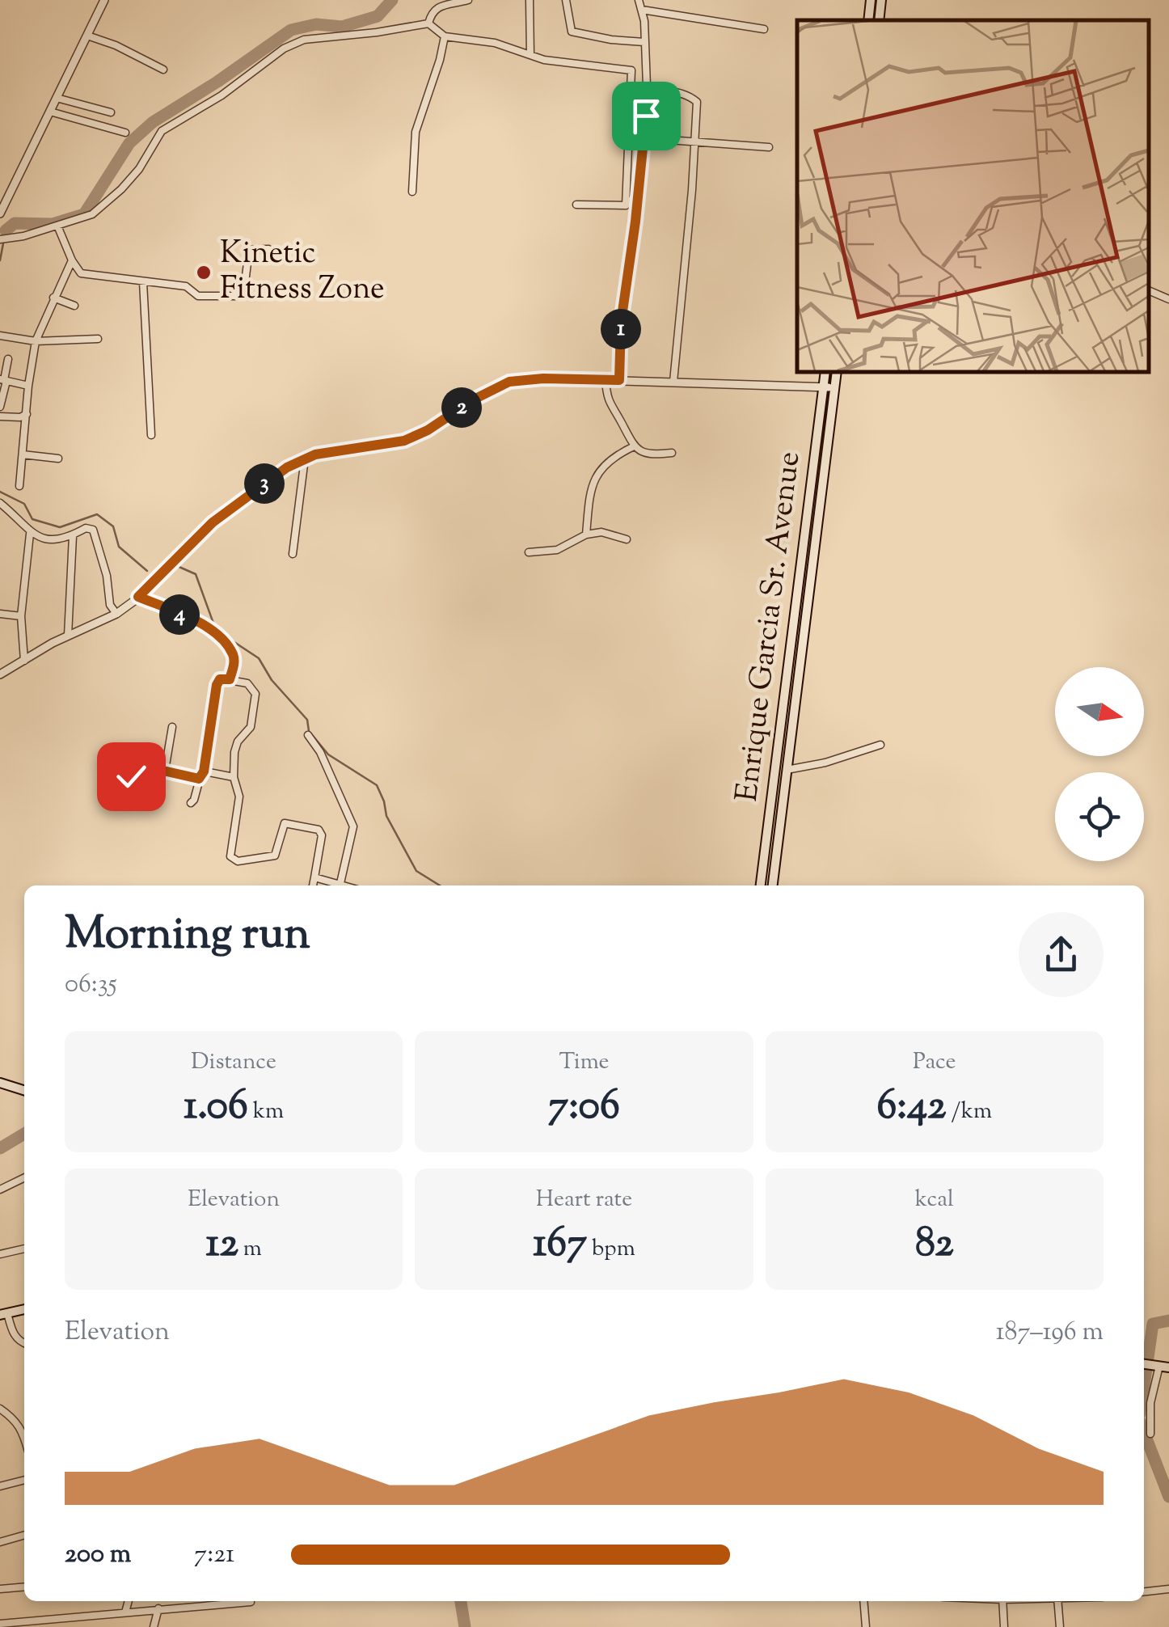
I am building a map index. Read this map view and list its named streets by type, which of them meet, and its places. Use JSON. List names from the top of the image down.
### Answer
{
  "streets": {
    "main road": ["Enrique Garcia Sr. Avenue"]
  },
  "places": ["Kinetic Fitness Zone"],
  "north": "right",
  "page": {
    "pins": [
      "1",
      "2",
      "3",
      "4"
    ],
    "heading": ["Morning run", "06:35"],
    "stats": [
      ["Distance", "1.06 km"],
      ["Time", "7:06"],
      ["Pace", "6:42 /km"],
      ["Elevation", "12 m"],
      ["Heart rate", "167 bpm"],
      ["kcal", "82"]
    ],
    "chart": ["Elevation", "187–196 m"],
    "list": [
      {
        "name": "200 m",
        "note": "7:21"
      }
    ]
  }
}
